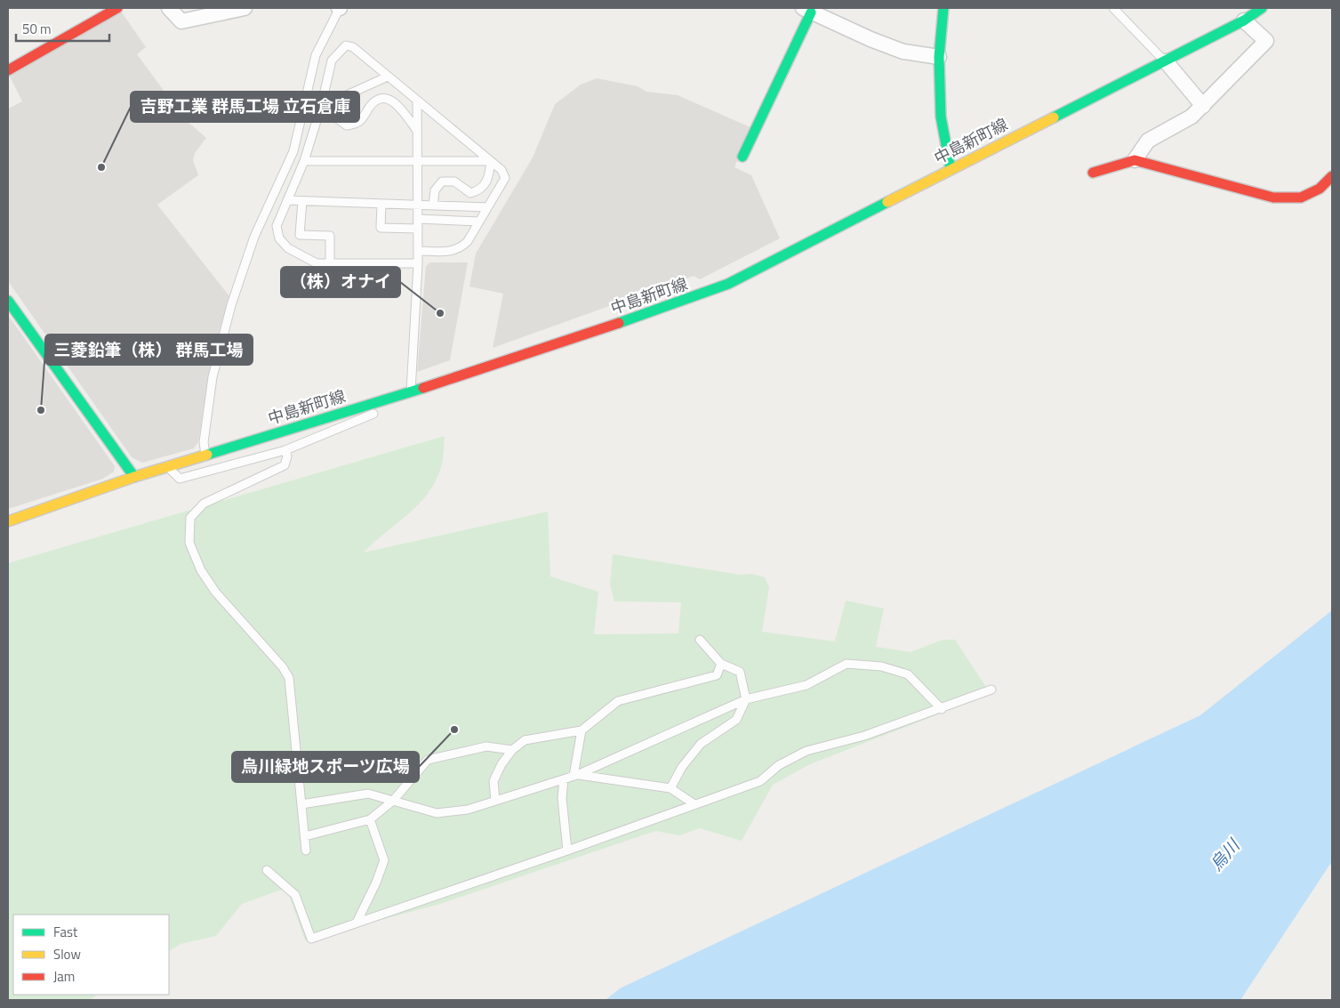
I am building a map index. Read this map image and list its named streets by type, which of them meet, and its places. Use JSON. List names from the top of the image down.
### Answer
{
  "streets": {
    "main road": ["中島新町線"]
  },
  "water": ["烏川"],
  "places": [
    "吉野工業 群馬工場 立石倉庫",
    "（株）オナイ",
    "三菱鉛筆（株） 群馬工場",
    "烏川緑地スポーツ広場"
  ],
  "legend": ["Fast", "Slow", "Jam"],
  "scale_bar": "50 m"
}
